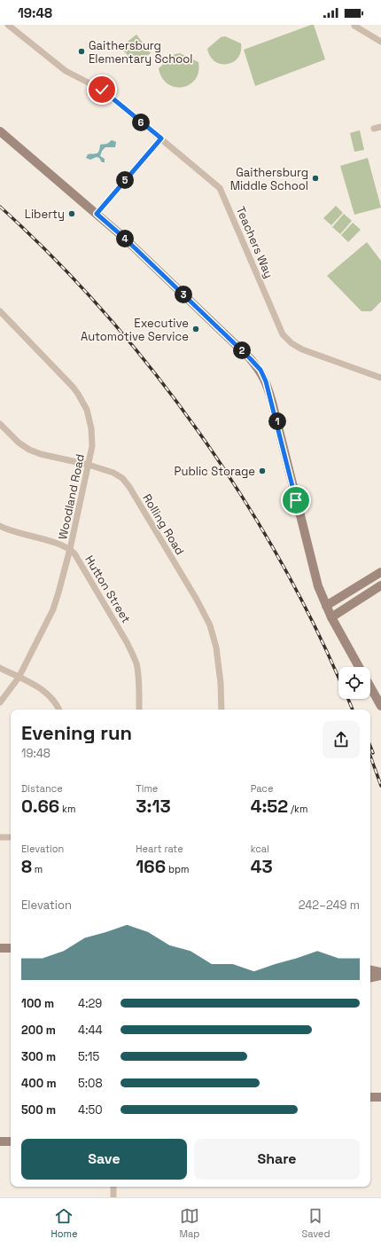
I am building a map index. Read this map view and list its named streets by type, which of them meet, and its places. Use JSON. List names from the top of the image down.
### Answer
{
  "streets": {
    "street": [
      "Teachers Way",
      "Woodland Road",
      "Rolling Road",
      "Hutton Street"
    ]
  },
  "crossings": [
    ["Woodland Road", "Rolling Road"],
    ["Woodland Road", "Hutton Street"]
  ],
  "places": [
    "Gaithersburg Elementary School",
    "Gaithersburg Middle School",
    "Liberty",
    "Executive Automotive Service",
    "Public Storage"
  ],
  "page": {
    "status": "19:48",
    "pins": [
      "6",
      "5",
      "4",
      "3",
      "2",
      "1"
    ],
    "heading": ["Evening run", "19:48"],
    "stats": [
      ["Distance", "0.66 km"],
      ["Time", "3:13"],
      ["Pace", "4:52 /km"],
      ["Elevation", "8 m"],
      ["Heart rate", "166 bpm"],
      ["kcal", "43"]
    ],
    "chart": ["Elevation", "242–249 m"],
    "list": [
      {
        "name": "100 m",
        "note": "4:29"
      },
      {
        "name": "200 m",
        "note": "4:44"
      },
      {
        "name": "300 m",
        "note": "5:15"
      },
      {
        "name": "400 m",
        "note": "5:08"
      },
      {
        "name": "500 m",
        "note": "4:50"
      }
    ],
    "buttons": ["Save", "Share"],
    "tabs": ["Home", "Map", "Saved"]
  }
}
